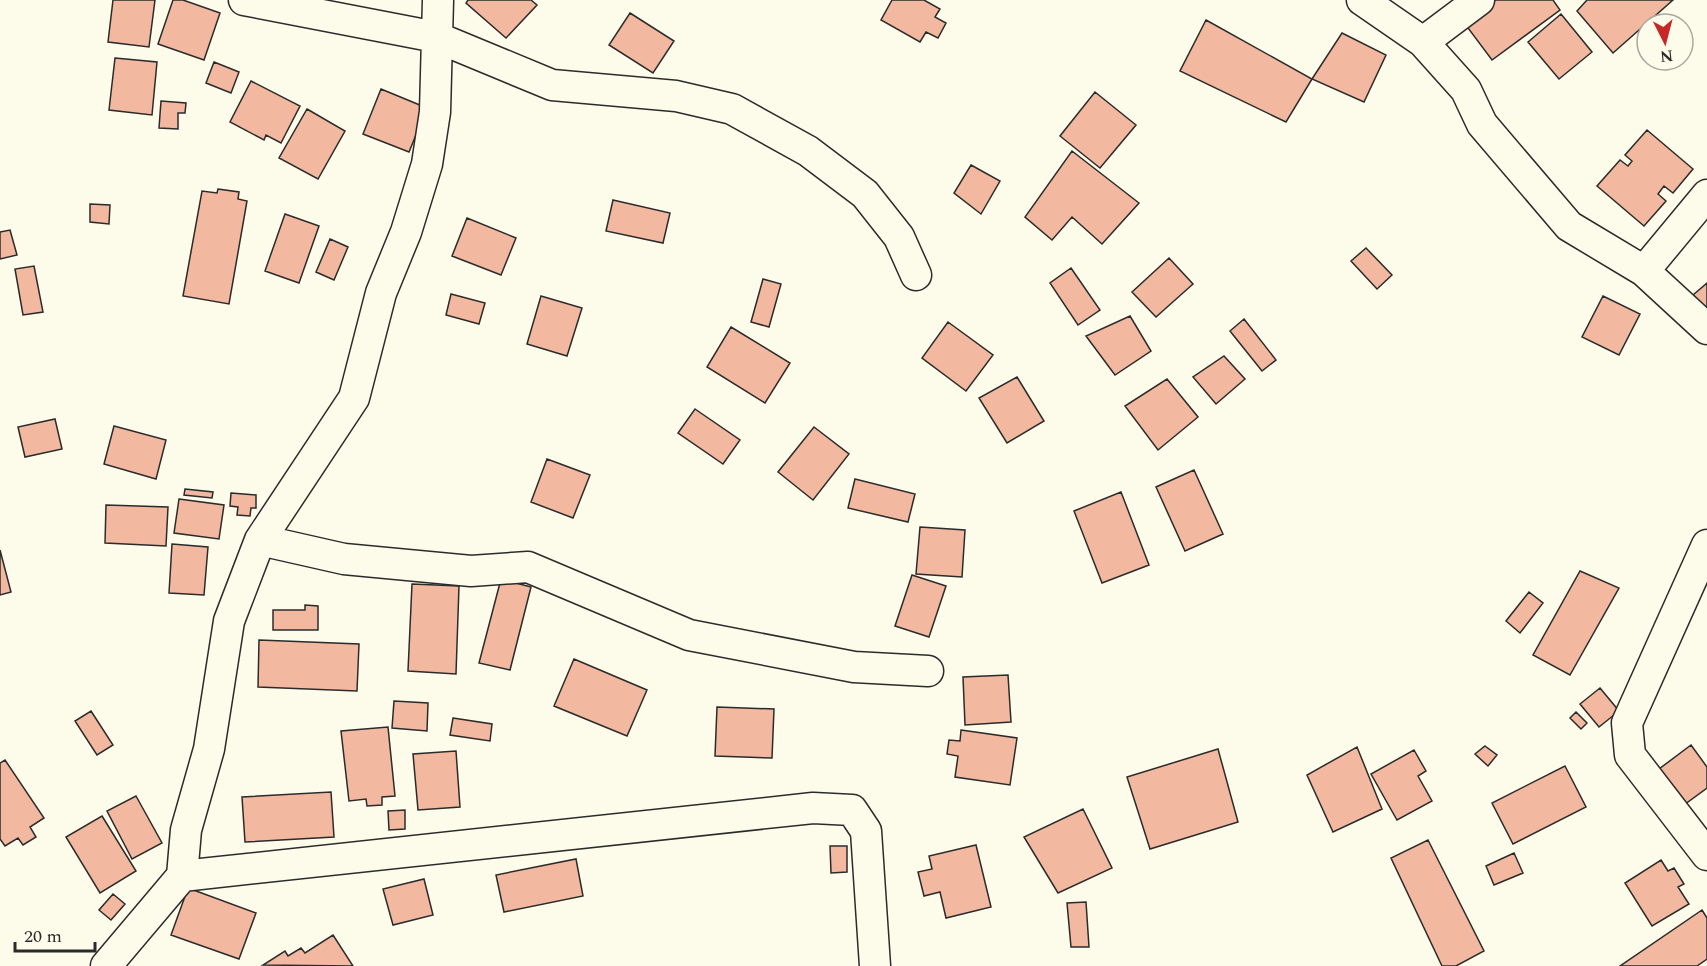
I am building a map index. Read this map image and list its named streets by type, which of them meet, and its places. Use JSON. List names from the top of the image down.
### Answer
{
  "scale_bar": "20 m",
  "north": "bottom"
}
